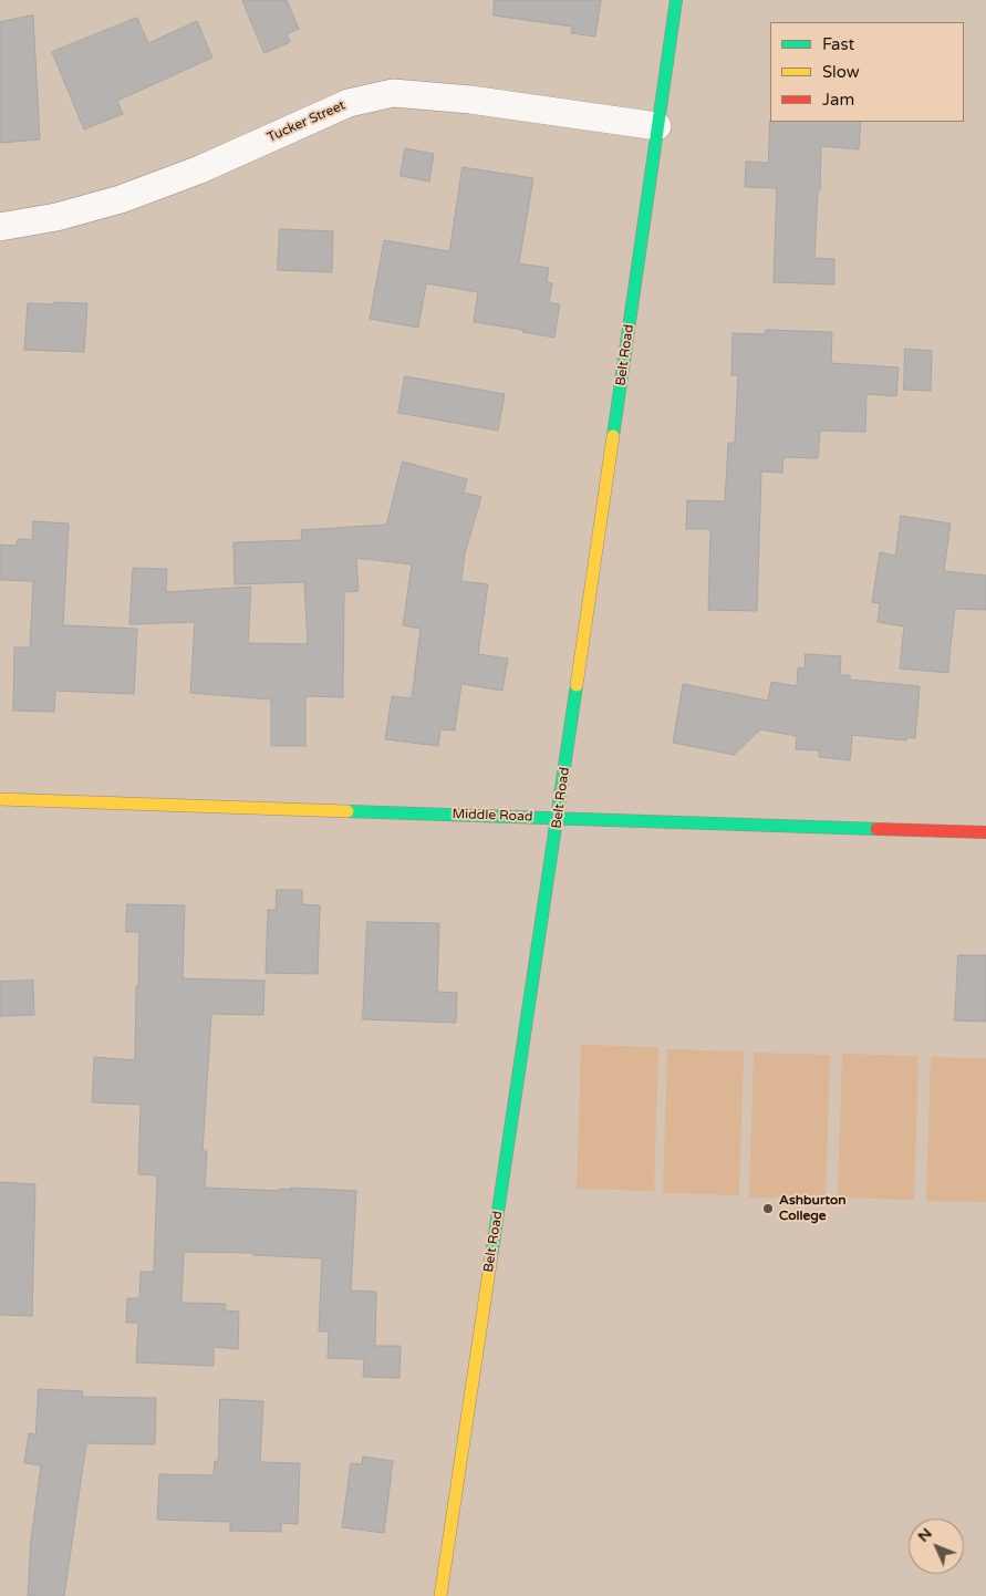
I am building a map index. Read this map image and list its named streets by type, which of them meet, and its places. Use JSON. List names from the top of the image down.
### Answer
{
  "streets": {
    "street": ["Tucker Street", "Belt Road", "Middle Road"]
  },
  "crossings": [
    ["Tucker Street", "Belt Road"],
    ["Belt Road", "Middle Road"]
  ],
  "places": ["Ashburton College"],
  "legend": ["Fast", "Slow", "Jam"],
  "north": "top left"
}
